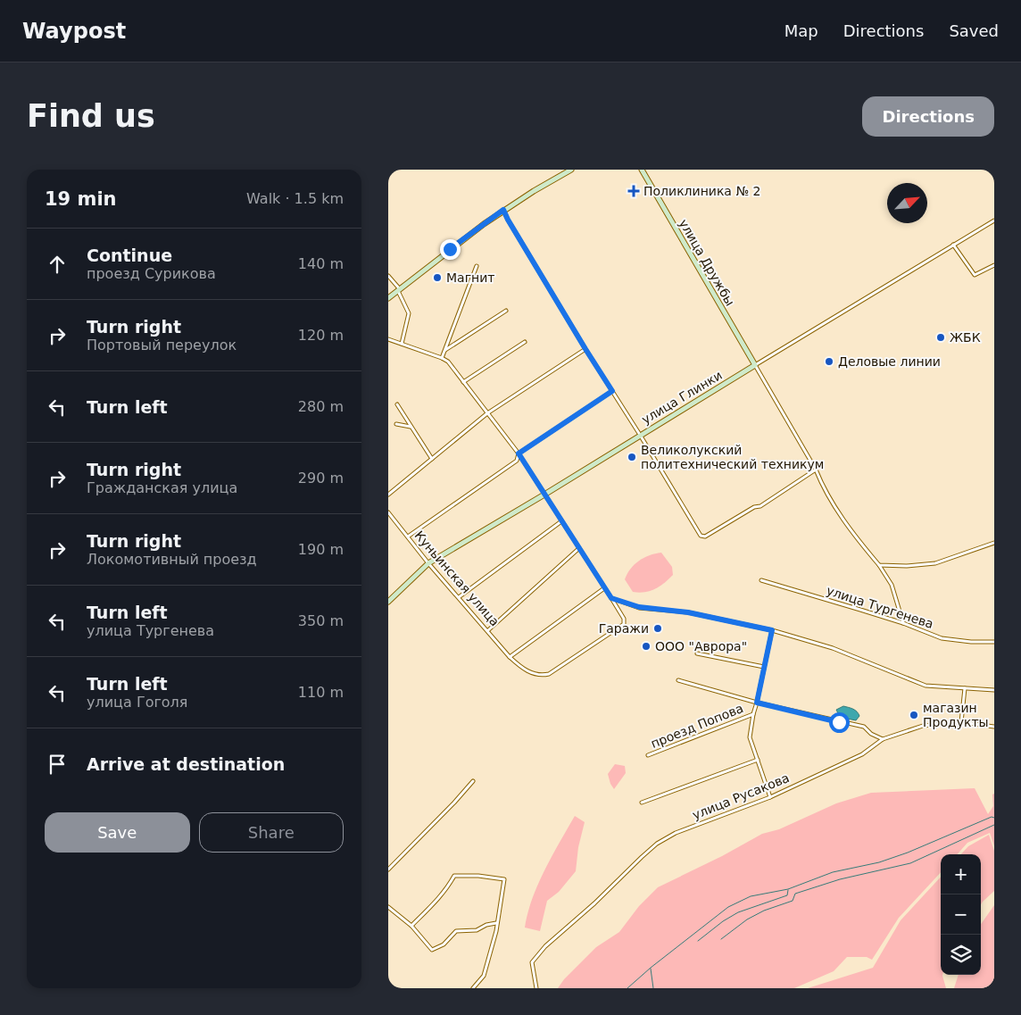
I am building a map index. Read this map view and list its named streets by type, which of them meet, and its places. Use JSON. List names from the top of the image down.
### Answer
{
  "streets": {
    "street": [
      "улица Дружбы",
      "улица Глинки",
      "Куньинская улица",
      "улица Тургенева",
      "проезд Попова",
      "улица Русакова"
    ]
  },
  "crossings": [
    ["улица Дружбы", "улица Глинки"],
    ["улица Глинки", "Куньинская улица"],
    ["проезд Попова", "улица Русакова"]
  ],
  "places": {
    "health": ["Поликлиника № 2"],
    "other": [
      "Магнит",
      "ЖБК",
      "Деловые линии",
      "Великолукский политехнический техникум",
      "Гаражи",
      "ООО \"Аврора\"",
      "магазин Продукты"
    ]
  },
  "north": "top right",
  "page": {
    "header": "Waypost",
    "nav": ["Map", "Directions", "Saved"],
    "buttons": [
      "Directions",
      ["Save", "Share"]
    ],
    "title": "Find us",
    "heading": ["19 min", "Walk · 1.5 km"],
    "list": [
      ["Continue", "проезд Сурикова", "140 m"],
      ["Turn right", "Портовый переулок", "120 m"],
      ["Turn left", "280 m"],
      ["Turn right", "Гражданская улица", "290 m"],
      ["Turn right", "Локомотивный проезд", "190 m"],
      ["Turn left", "улица Тургенева", "350 m"],
      ["Turn left", "улица Гоголя", "110 m"],
      "Arrive at destination"
    ],
    "map_buttons": ["+", "−"]
  }
}
